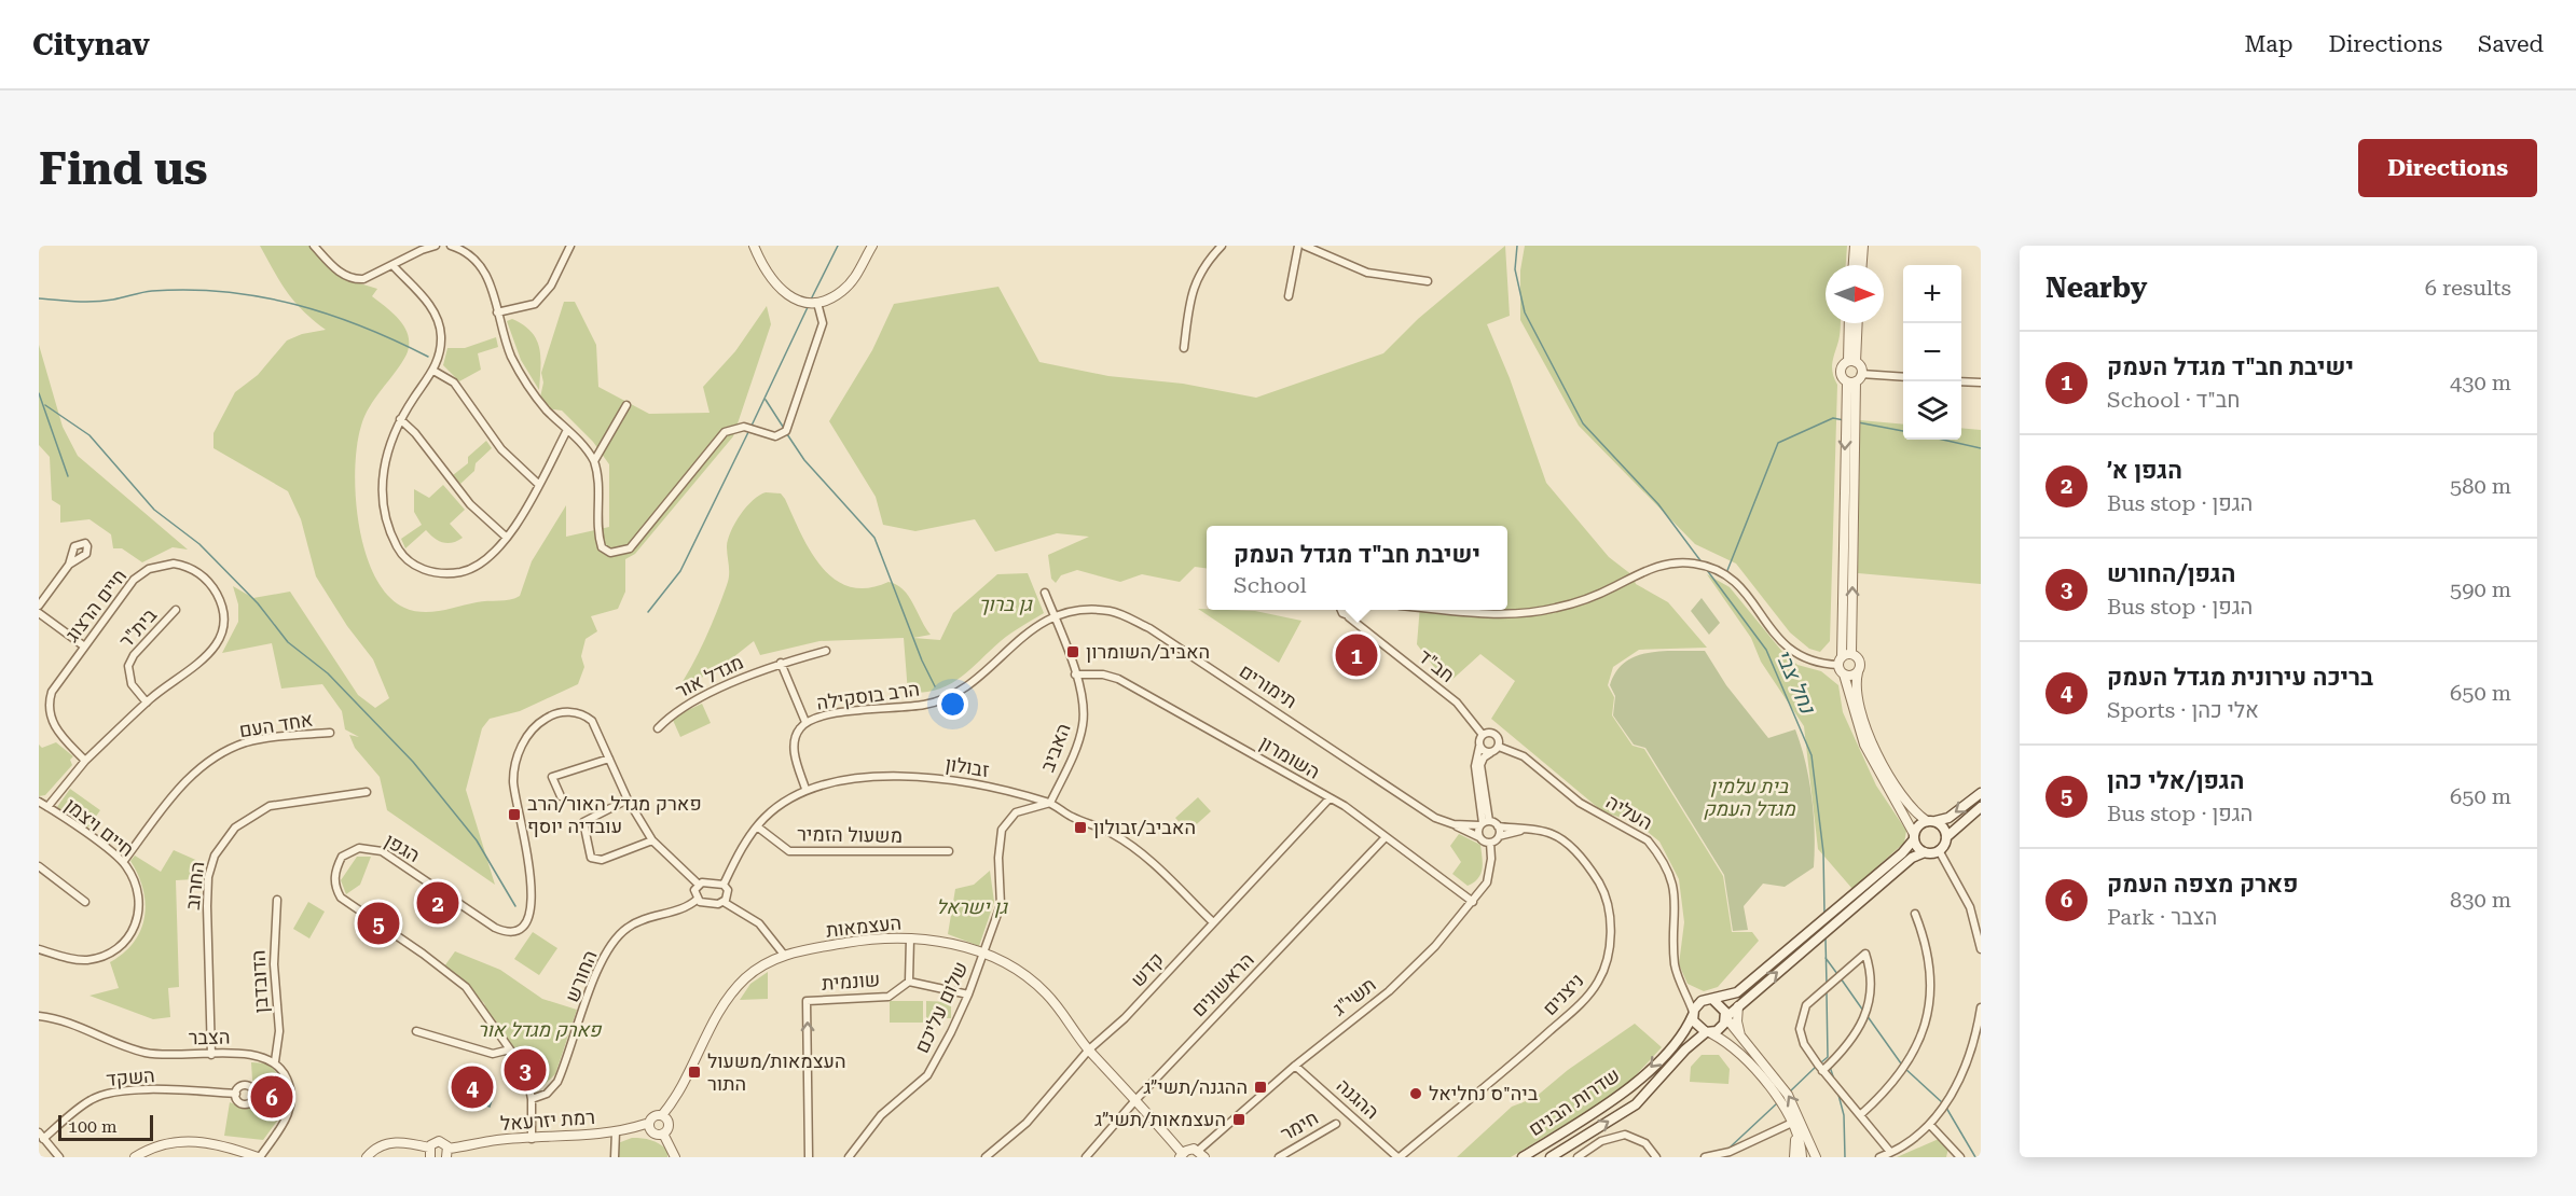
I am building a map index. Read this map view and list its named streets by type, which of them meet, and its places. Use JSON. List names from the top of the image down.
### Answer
{
  "streets": {
    "main road": ["שדרות הבנים"],
    "street": [
      "חיים הרצוג",
      "בית\"ר",
      "חב\"ד",
      "מגדל אור",
      "תימורים",
      "הרב בוסקילה",
      "אחד העם",
      "האביב",
      "השומרון",
      "זבולון",
      "העליה",
      "חיים ויצמן",
      "משעול הזמיר",
      "הגפן",
      "החרוב",
      "העצמאות",
      "קדש",
      "החורש",
      "הדובדבן",
      "שונמית",
      "הראשונים",
      "ניצנים",
      "תשי\"ג",
      "שלום עליכם",
      "הצבר",
      "השקד",
      "ההגנה",
      "רמת יזרעאל",
      "חימר"
    ]
  },
  "crossings": [
    ["חיים הרצוג", "בית\"ר"],
    ["חיים הרצוג", "חיים ויצמן"],
    ["חב\"ד", "העליה"],
    ["תימורים", "הרב בוסקילה"],
    ["תימורים", "האביב"],
    ["תימורים", "תשי\"ג"],
    ["הרב בוסקילה", "האביב"],
    ["הרב בוסקילה", "זבולון"],
    ["אחד העם", "חיים ויצמן"],
    ["האביב", "השומרון"],
    ["האביב", "זבולון"],
    ["האביב", "שלום עליכם"],
    ["השומרון", "קדש"],
    ["השומרון", "הראשונים"],
    ["השומרון", "תשי\"ג"],
    ["זבולון", "משעול הזמיר"],
    ["זבולון", "קדש"],
    ["זבולון", "שלום עליכם"],
    ["העליה", "שדרות הבנים"],
    ["הגפן", "החורש"],
    ["הגפן", "רמת יזרעאל"],
    ["החרוב", "הצבר"],
    ["העצמאות", "קדש"],
    ["העצמאות", "הראשונים"],
    ["העצמאות", "שלום עליכם"],
    ["העצמאות", "רמת יזרעאל"],
    ["הדובדבן", "הצבר"],
    ["ניצנים", "ההגנה"],
    ["תשי\"ג", "ההגנה"]
  ],
  "water": ["נחל צבי"],
  "parks": [
    "גן ברוך",
    "בית עלמין מגדל העמק",
    "גן ישראל",
    "פארק מגדל אור"
  ],
  "places": {
    "transit": [
      "האביב/השומרון",
      "פארק מגדל האור/הרב עובדיה יוסף",
      "האביב/זבולון",
      "העצמאות/משעול התור",
      "ההגנה/תשי״ג",
      "העצמאות/תשי״ג"
    ],
    "other": ["ביה\"ס נחליאל"]
  },
  "scale_bar": "100 m",
  "north": "right",
  "page": {
    "header": "Citynav",
    "nav": ["Map", "Directions", "Saved"],
    "buttons": "Directions",
    "title": "Find us",
    "heading": ["Nearby", "6 results"],
    "map_buttons": ["+", "−"],
    "list": [
      {
        "mark": "1",
        "name": "ישיבת חב\"ד מגדל העמק",
        "note": "School · חב\"ד",
        "value": "430 m"
      },
      {
        "mark": "2",
        "name": "הגפן א׳",
        "note": "Bus stop · הגפן",
        "value": "580 m"
      },
      {
        "mark": "3",
        "name": "הגפן/החורש",
        "note": "Bus stop · הגפן",
        "value": "590 m"
      },
      {
        "mark": "4",
        "name": "בריכה עירונית מגדל העמק",
        "note": "Sports · אלי כהן",
        "value": "650 m"
      },
      {
        "mark": "5",
        "name": "הגפן/אלי כהן",
        "note": "Bus stop · הגפן",
        "value": "650 m"
      },
      {
        "mark": "6",
        "name": "פארק מצפה העמק",
        "note": "Park · הצבר",
        "value": "830 m"
      }
    ],
    "popup": ["ישיבת חב\"ד מגדל העמק", "School"],
    "pins": [
      "1",
      "2",
      "5",
      "3",
      "4",
      "6"
    ],
    "scale": "100 m"
  }
}
